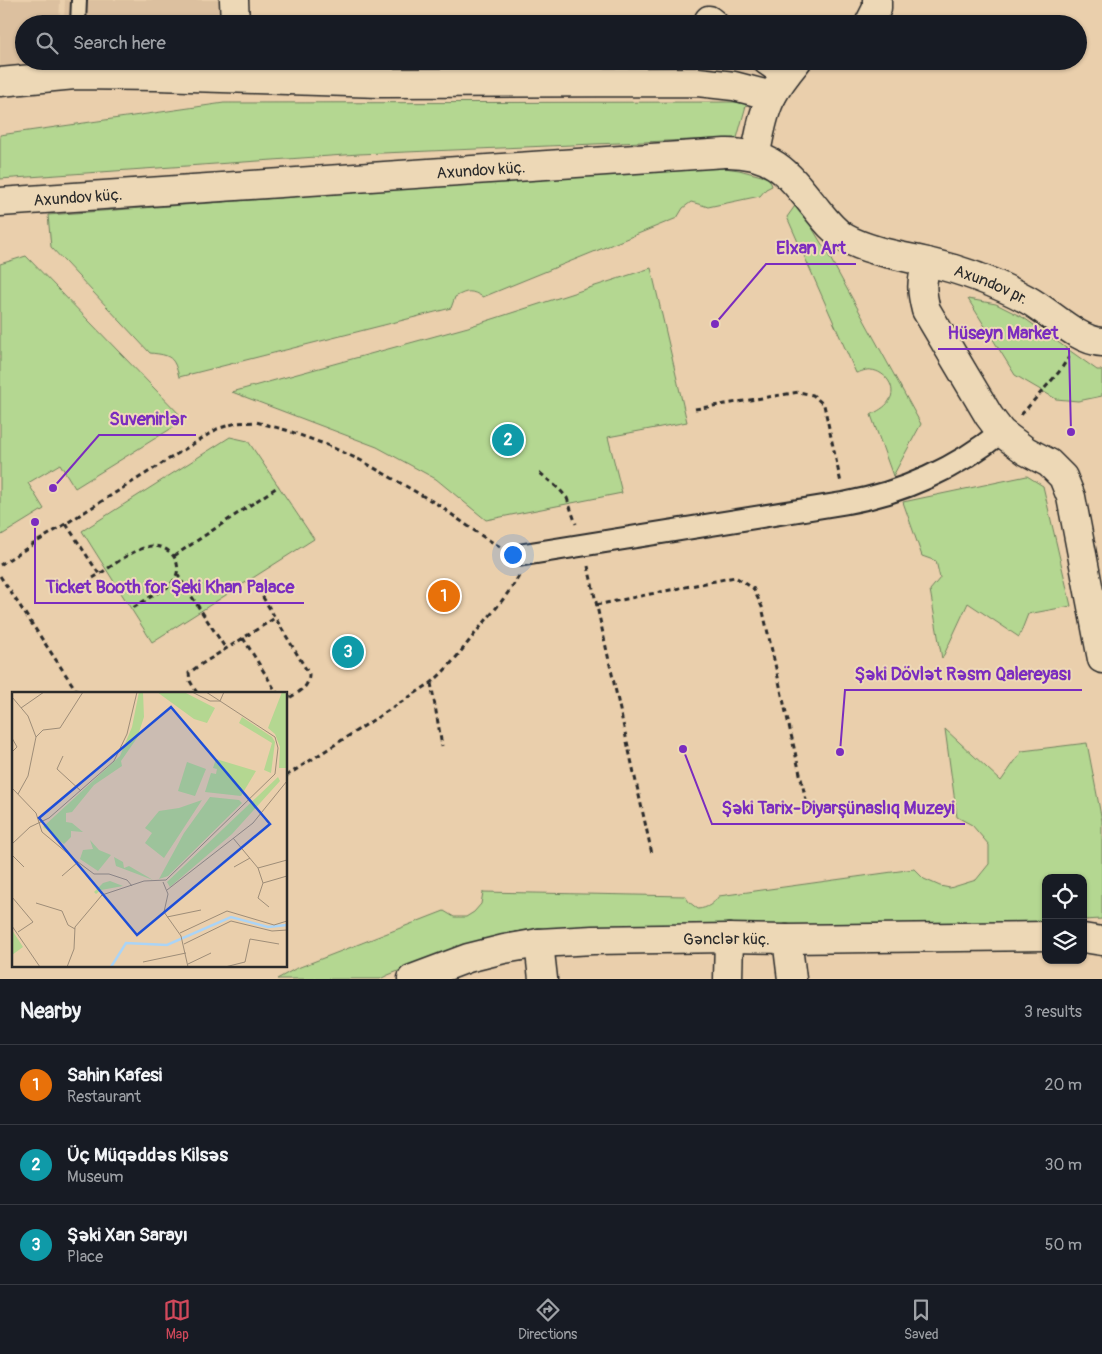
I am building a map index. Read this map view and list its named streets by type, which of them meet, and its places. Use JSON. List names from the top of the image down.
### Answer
{
  "streets": {
    "street": ["Axundov küç.", "Axundov pr.", "Gənclər küç."]
  },
  "crossings": [
    ["Axundov küç.", "Axundov pr."]
  ],
  "places": [
    "Elxan Art",
    "Hüseyn Market",
    "Suvenirlər",
    "Ticket Booth for Şeki Khan Palace",
    "Şəki Tarix-Diyarşünaslıq Muzeyi",
    "Şəki Dövlət Rəsm Qalereyası"
  ],
  "page": {
    "search": "Search here",
    "pins": ["2", "1", "3"],
    "heading": ["Nearby", "3 results"],
    "list": [
      {
        "mark": "1",
        "name": "Sahin Kafesi",
        "note": "Restaurant",
        "value": "20 m"
      },
      {
        "mark": "2",
        "name": "Üç Müqəddəs Kilsəs",
        "note": "Museum",
        "value": "30 m"
      },
      {
        "mark": "3",
        "name": "Şəki Xan Sarayı",
        "note": "Place",
        "value": "50 m"
      }
    ],
    "nav": ["Map", "Directions", "Saved"]
  }
}
